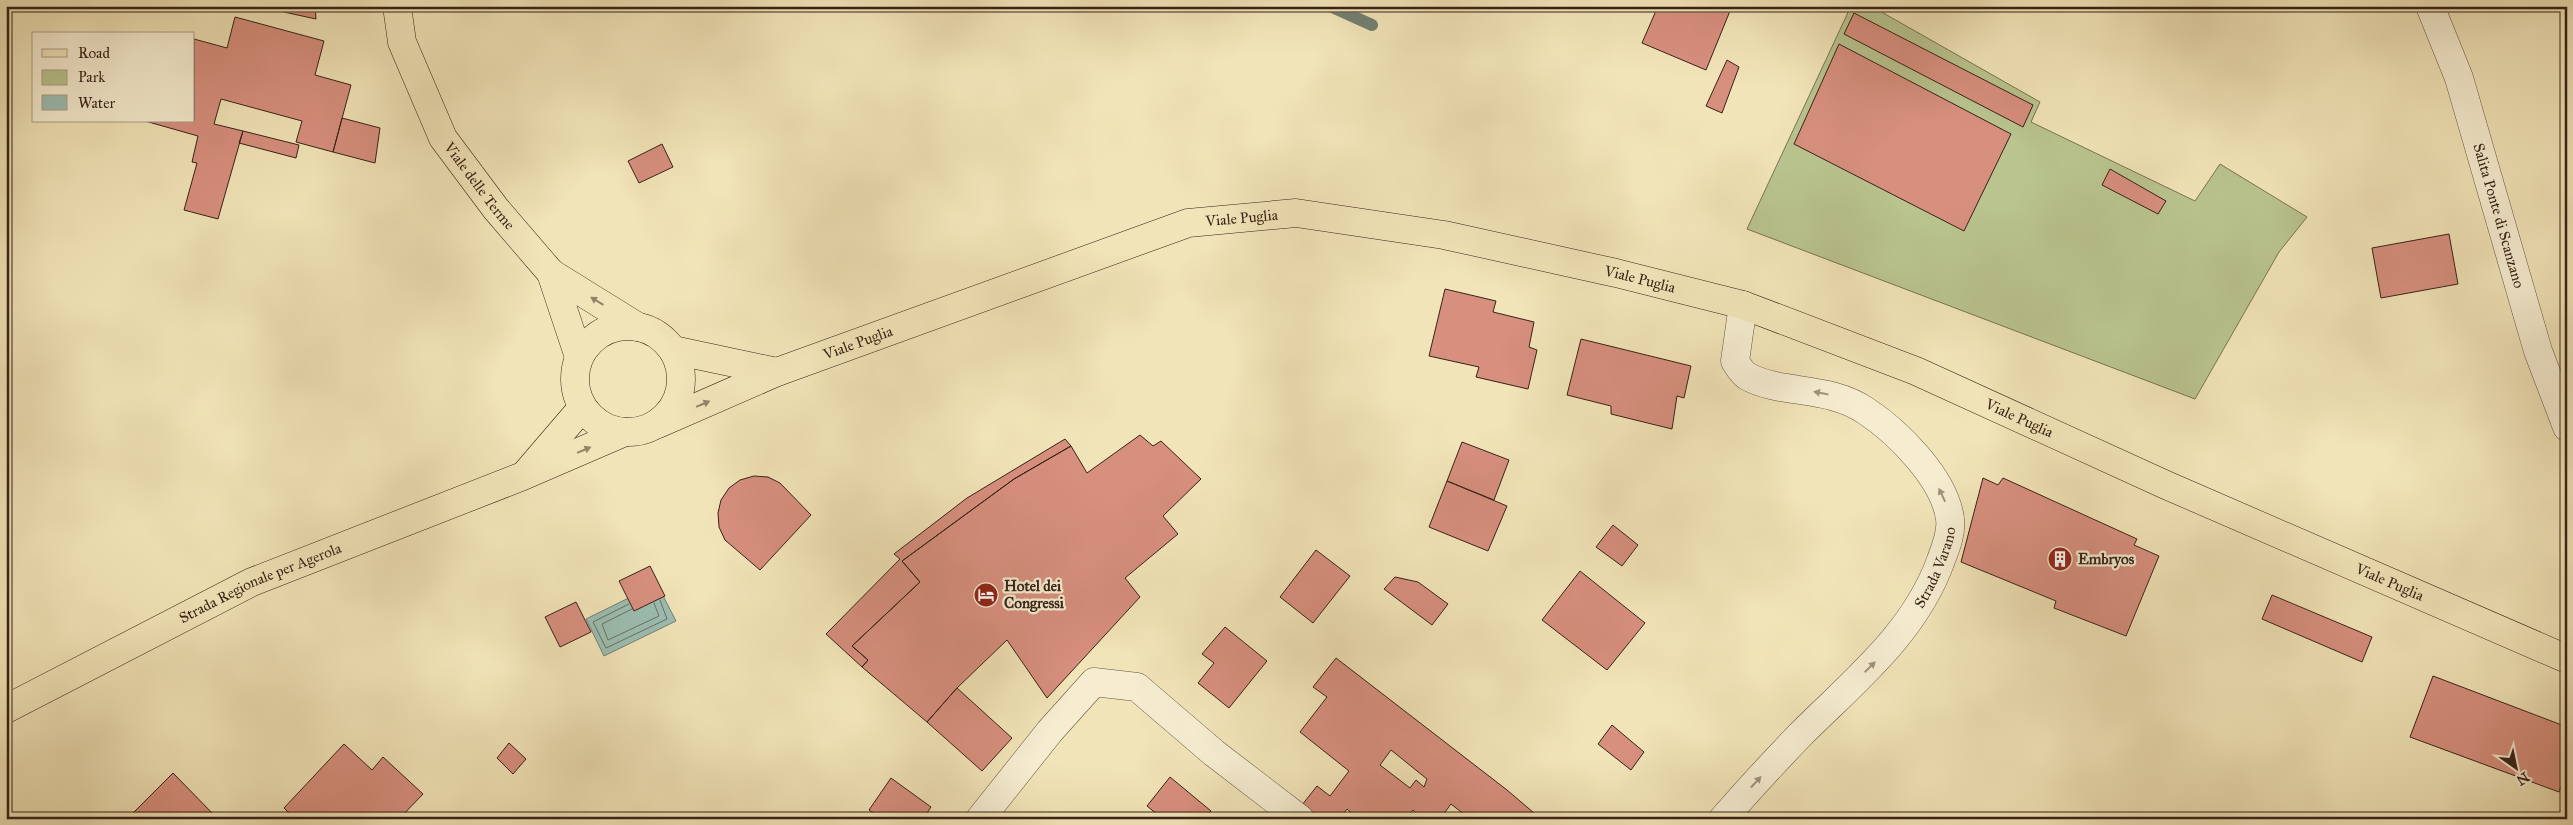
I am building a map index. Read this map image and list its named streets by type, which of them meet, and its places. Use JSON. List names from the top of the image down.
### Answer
{
  "streets": {
    "main road": ["Viale delle Terme", "Viale Puglia", "Strada Regionale per Agerola"],
    "street": ["Salita Ponte di Scanzano", "Strada Varano"]
  },
  "crossings": [
    ["Viale delle Terme", "Viale Puglia"],
    ["Viale delle Terme", "Strada Regionale per Agerola"],
    ["Viale Puglia", "Strada Varano"],
    ["Viale Puglia", "Strada Regionale per Agerola"]
  ],
  "places": {
    "building": ["Embryos"],
    "hotel": ["Hotel dei Congressi"]
  },
  "legend": ["Road", "Park", "Water"],
  "north": "bottom right"
}
